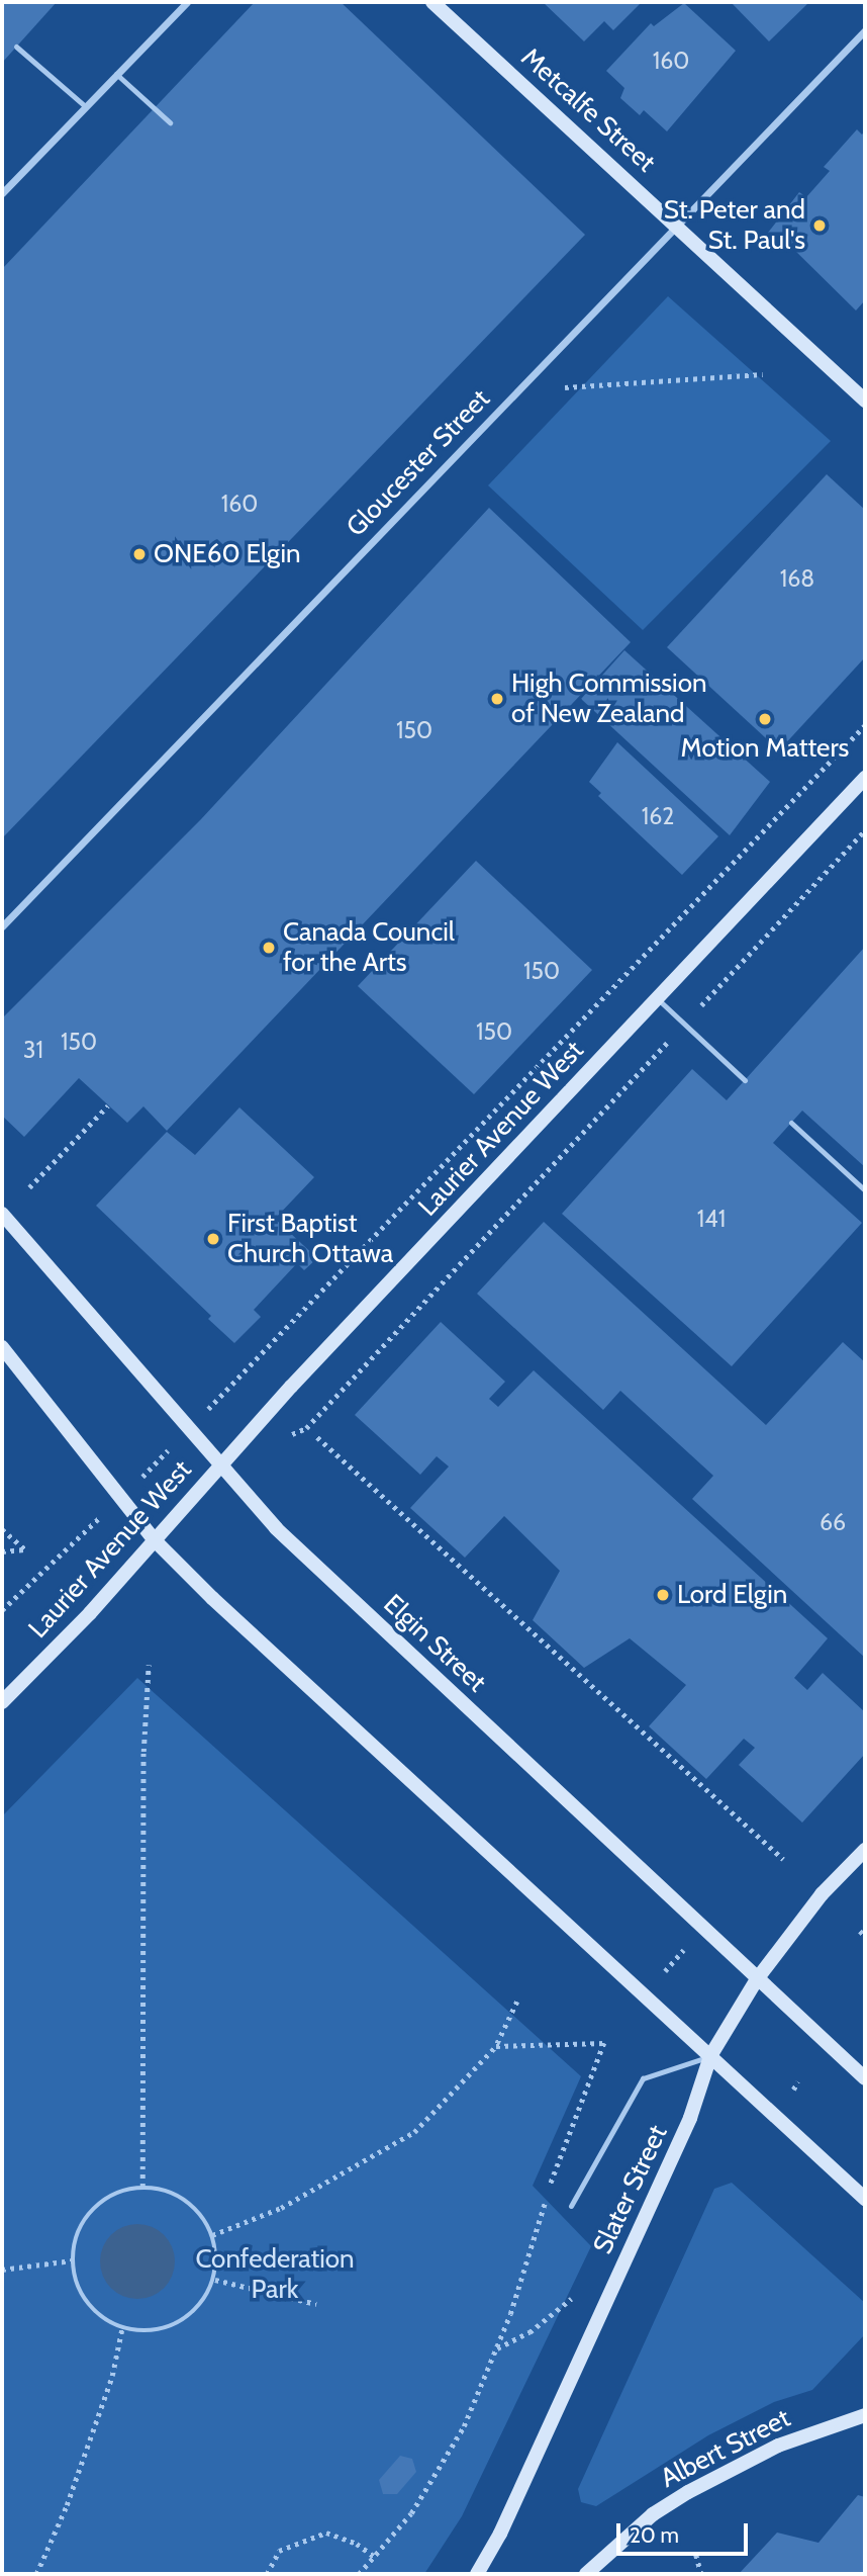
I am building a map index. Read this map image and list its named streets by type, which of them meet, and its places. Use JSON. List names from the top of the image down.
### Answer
{
  "streets": {
    "main road": [
      "Metcalfe Street",
      "Laurier Avenue West",
      "Elgin Street",
      "Slater Street",
      "Albert Street"
    ],
    "street": ["Gloucester Street"]
  },
  "crossings": [
    ["Metcalfe Street", "Gloucester Street"],
    ["Laurier Avenue West", "Elgin Street"],
    ["Elgin Street", "Slater Street"]
  ],
  "parks": ["Confederation Park"],
  "places": [
    "St. Peter and St. Paul's",
    "ONE60 Elgin",
    "High Commission of New Zealand",
    "Motion Matters",
    "Canada Council for the Arts",
    "First Baptist Church Ottawa",
    "Lord Elgin"
  ],
  "house_numbers": [
    "160",
    "160",
    "168",
    "150",
    "162",
    "150",
    "150",
    "150",
    "31",
    "141",
    "66"
  ],
  "scale_bar": "20 m"
}
